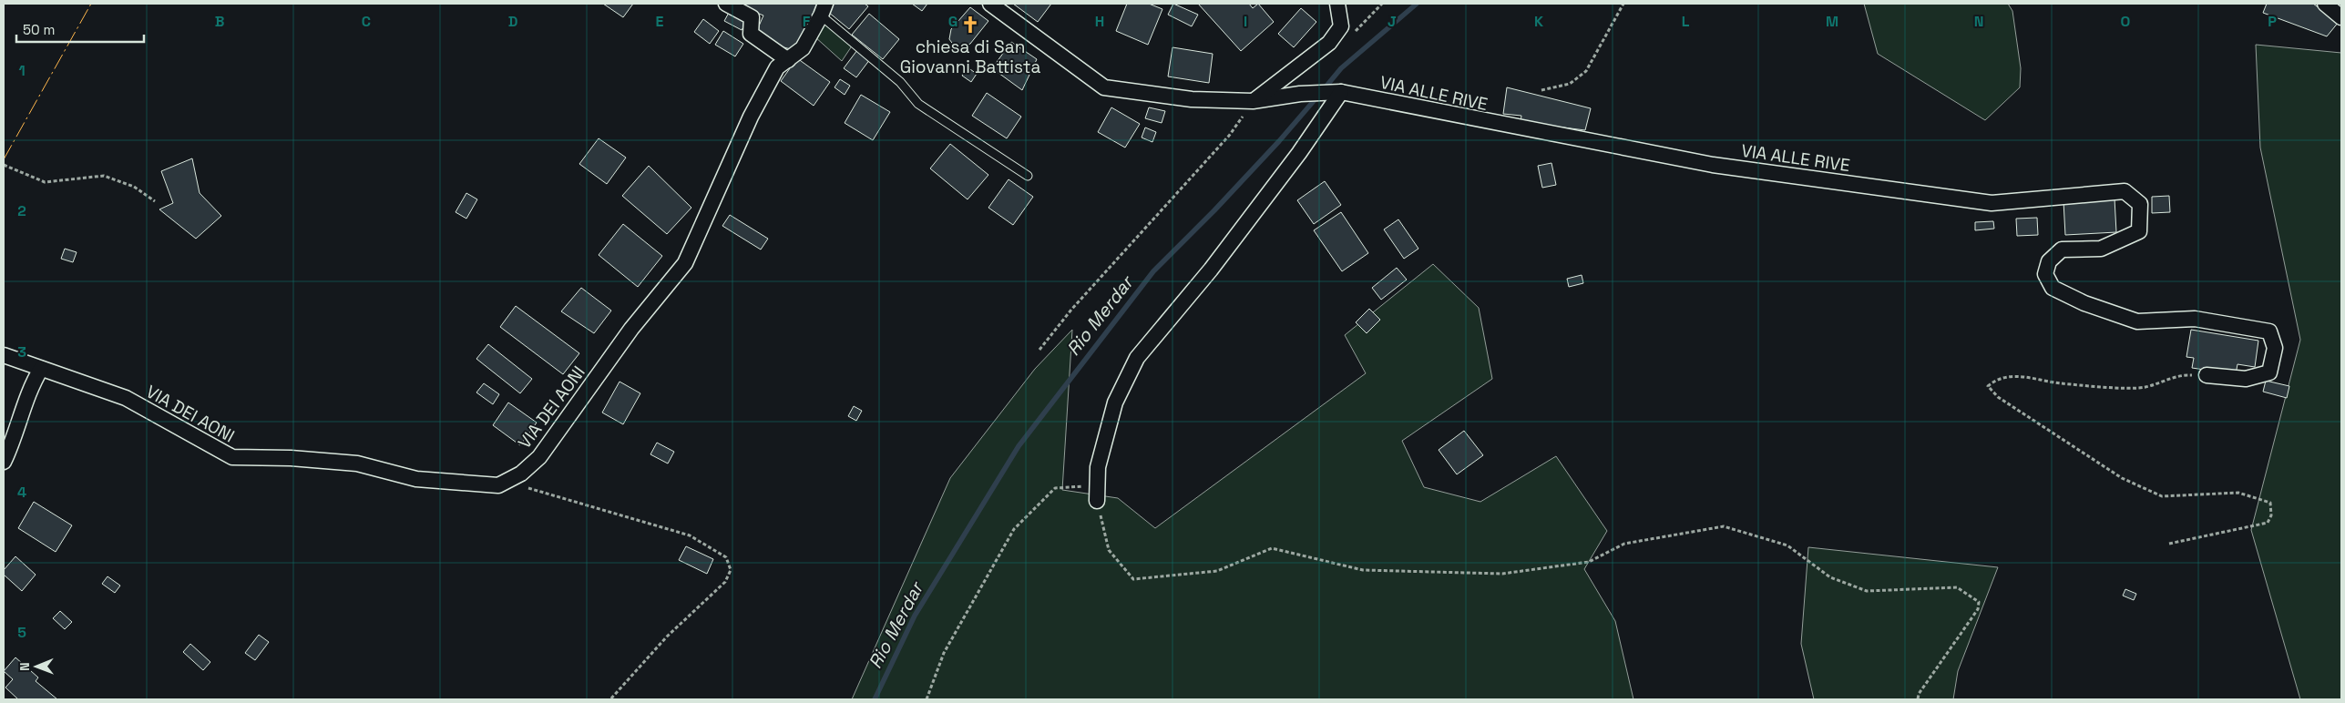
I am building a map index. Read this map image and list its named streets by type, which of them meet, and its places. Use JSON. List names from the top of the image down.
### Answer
{
  "streets": {
    "street": ["VIA ALLE RIVE", "VIA DEI AONI"]
  },
  "water": ["Rio Merdar"],
  "places": {
    "church": ["chiesa di San Giovanni Battista"]
  },
  "scale_bar": "50 m",
  "north": "left",
  "grid": {
    "columns": [
      "B",
      "C",
      "D",
      "E",
      "F",
      "G",
      "H",
      "I",
      "J",
      "K",
      "L",
      "M",
      "N",
      "O",
      "P"
    ],
    "rows": [
      "1",
      "2",
      "3",
      "4",
      "5"
    ]
  }
}
